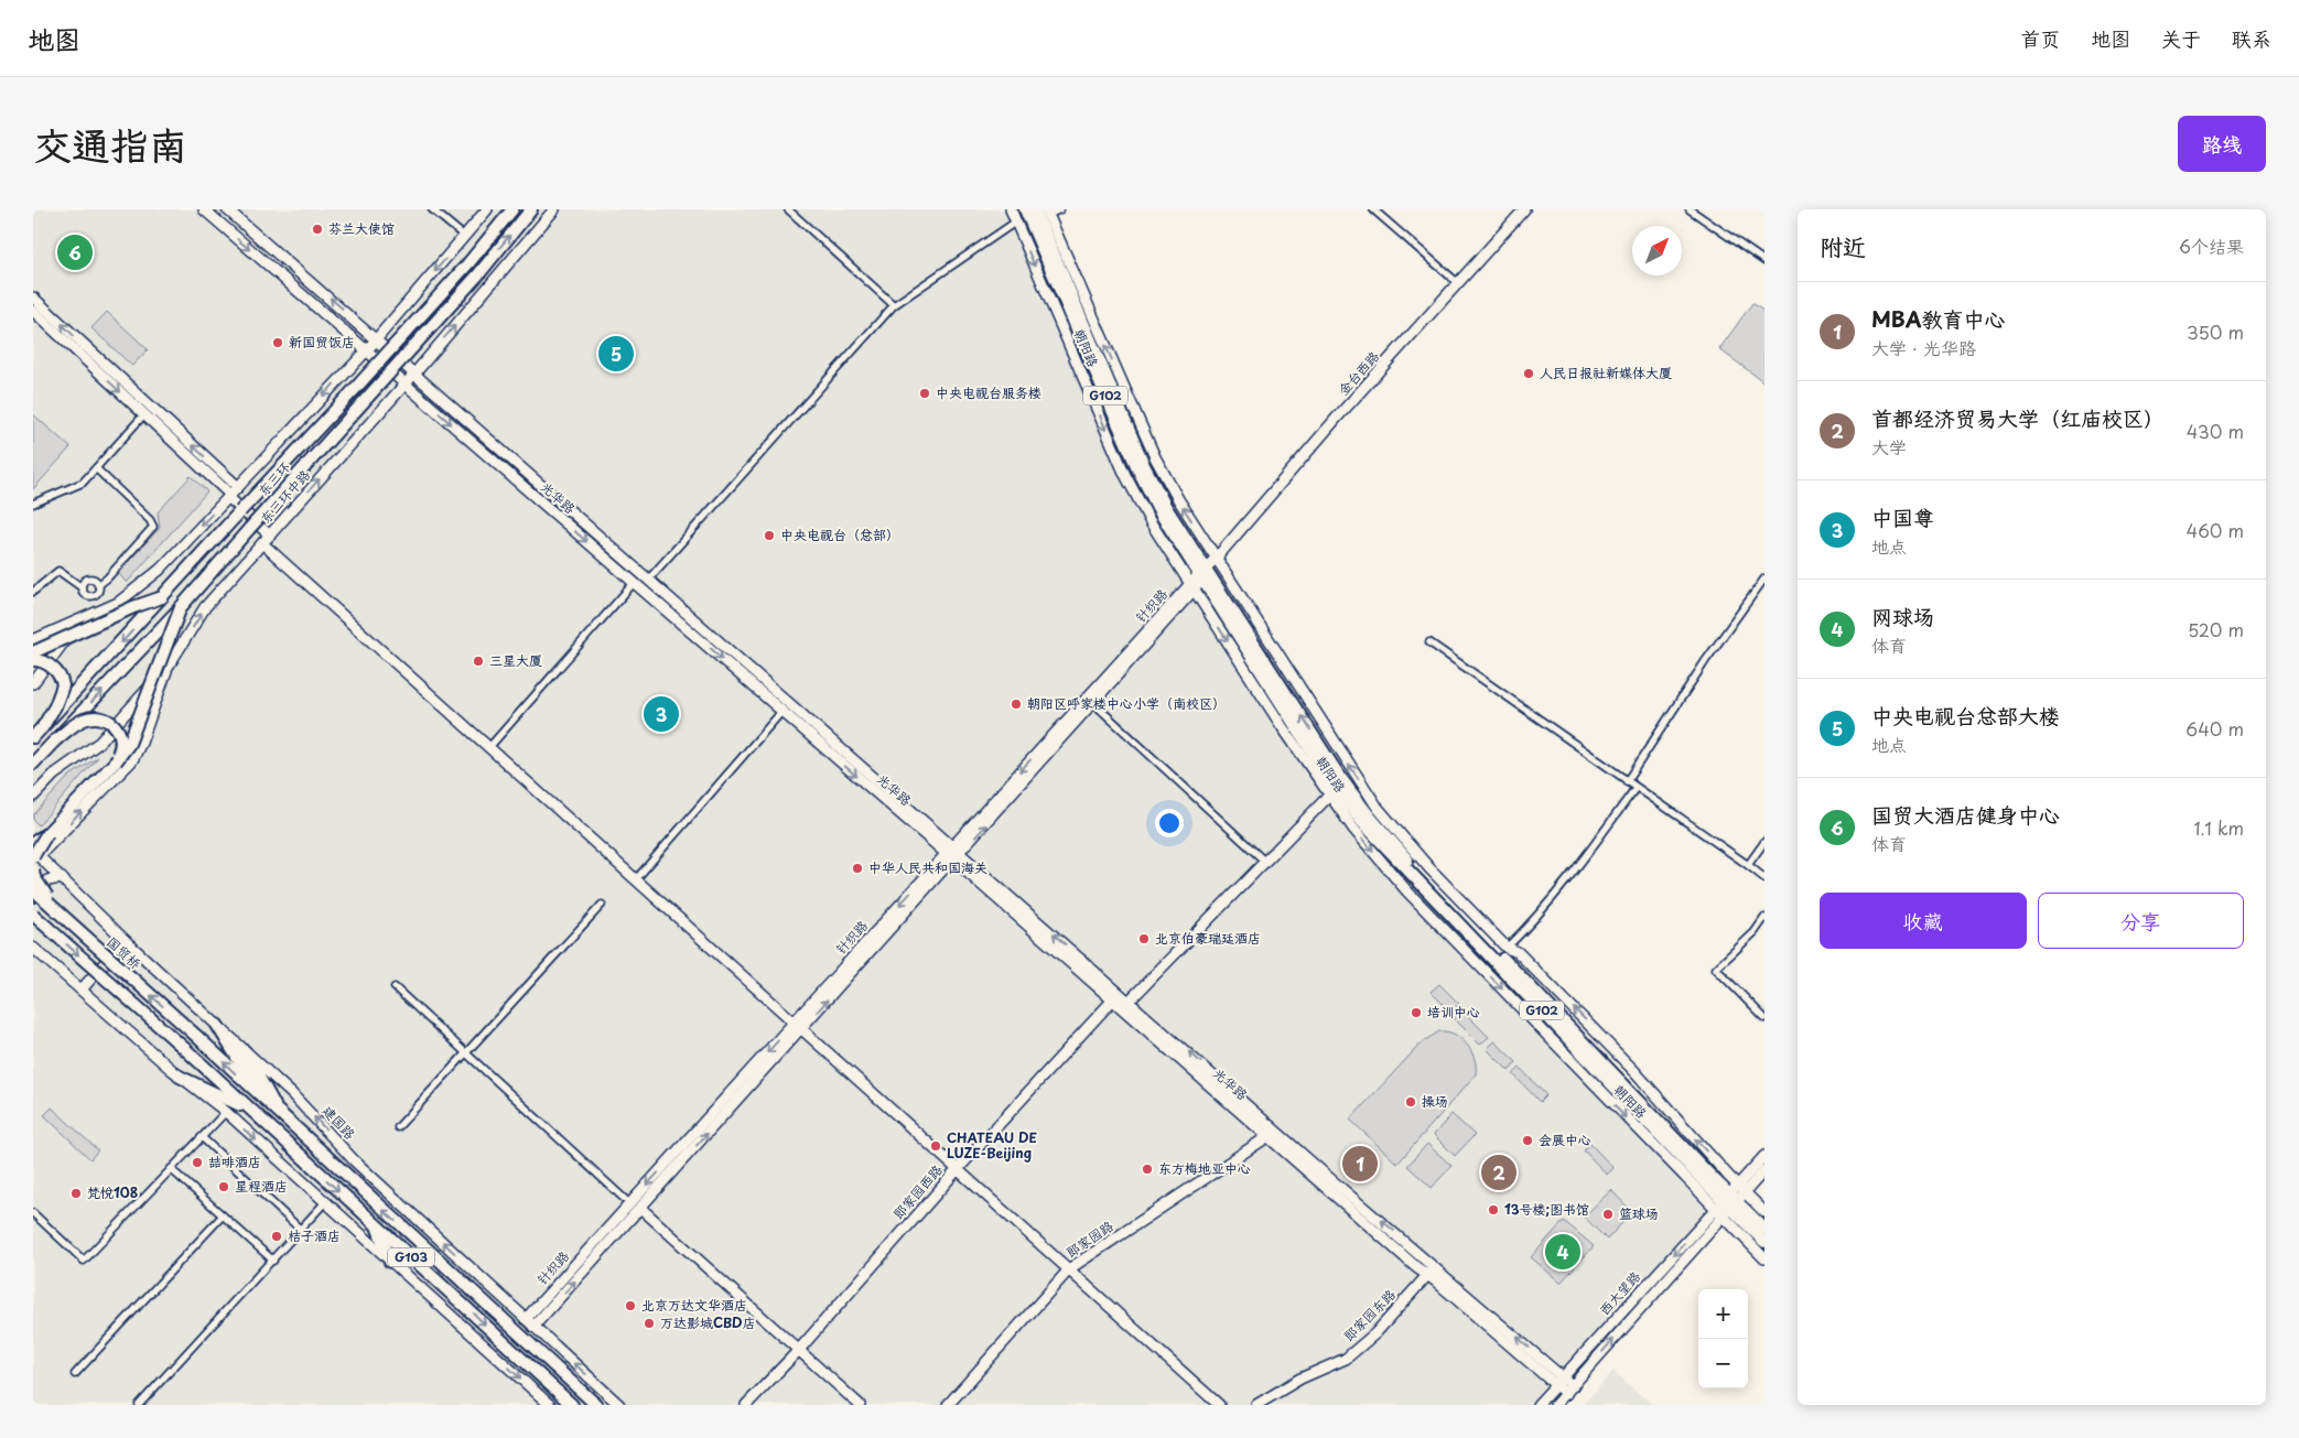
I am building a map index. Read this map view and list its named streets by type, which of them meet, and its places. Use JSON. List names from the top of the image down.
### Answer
{
  "streets": {
    "highway": [
      "朝阳路",
      "G102",
      "东三环",
      "国贸桥",
      "G103"
    ],
    "street": [
      "金台西路",
      "东三环中路",
      "光华路",
      "针织路",
      "建国路",
      "郎家园西路",
      "郎家园路",
      "西大望路",
      "郎家园东路"
    ]
  },
  "crossings": [
    ["朝阳路", "金台西路"],
    ["朝阳路", "针织路"],
    ["朝阳路", "西大望路"],
    ["金台西路", "针织路"],
    ["东三环中路", "光华路"],
    ["光华路", "针织路"],
    ["光华路", "郎家园西路"],
    ["光华路", "郎家园路"],
    ["光华路", "西大望路"],
    ["光华路", "郎家园东路"],
    ["针织路", "建国路"],
    ["国贸桥", "G103"]
  ],
  "places": [
    "芬兰大使馆",
    "新国贸饭店",
    "人民日报社新媒体大厦",
    "中央电视台服务楼",
    "中央电视台（总部）",
    "三星大厦",
    "朝阳区呼家楼中心小学（南校区）",
    "中华人民共和国海关",
    "北京伯豪瑞廷酒店",
    "培训中心",
    "操场",
    "会展中心",
    "CHATEAU DE LUZE-Beijing",
    "喆啡酒店",
    "东方梅地亚中心",
    "星程酒店",
    "梵悦108",
    "13号楼;图书馆",
    "篮球场",
    "桔子酒店",
    "北京万达文华酒店",
    "万达影城CBD店"
  ],
  "north": "top right",
  "page": {
    "header": "地图",
    "nav": [
      "首页",
      "地图",
      "关于",
      "联系"
    ],
    "title": "交通指南",
    "buttons": [
      "路线",
      ["收藏", "分享"]
    ],
    "heading": ["附近", "6个结果"],
    "pins": [
      "6",
      "5",
      "3",
      "1",
      "2",
      "4"
    ],
    "list": [
      {
        "mark": "1",
        "name": "MBA教育中心",
        "note": "大学 · 光华路",
        "value": "350 m"
      },
      {
        "mark": "2",
        "name": "首都经济贸易大学（红庙校区）",
        "note": "大学",
        "value": "430 m"
      },
      {
        "mark": "3",
        "name": "中国尊",
        "note": "地点",
        "value": "460 m"
      },
      {
        "mark": "4",
        "name": "网球场",
        "note": "体育",
        "value": "520 m"
      },
      {
        "mark": "5",
        "name": "中央电视台总部大楼",
        "note": "地点",
        "value": "640 m"
      },
      {
        "mark": "6",
        "name": "国贸大酒店健身中心",
        "note": "体育",
        "value": "1.1 km"
      }
    ],
    "map_buttons": ["+", "−"]
  }
}
